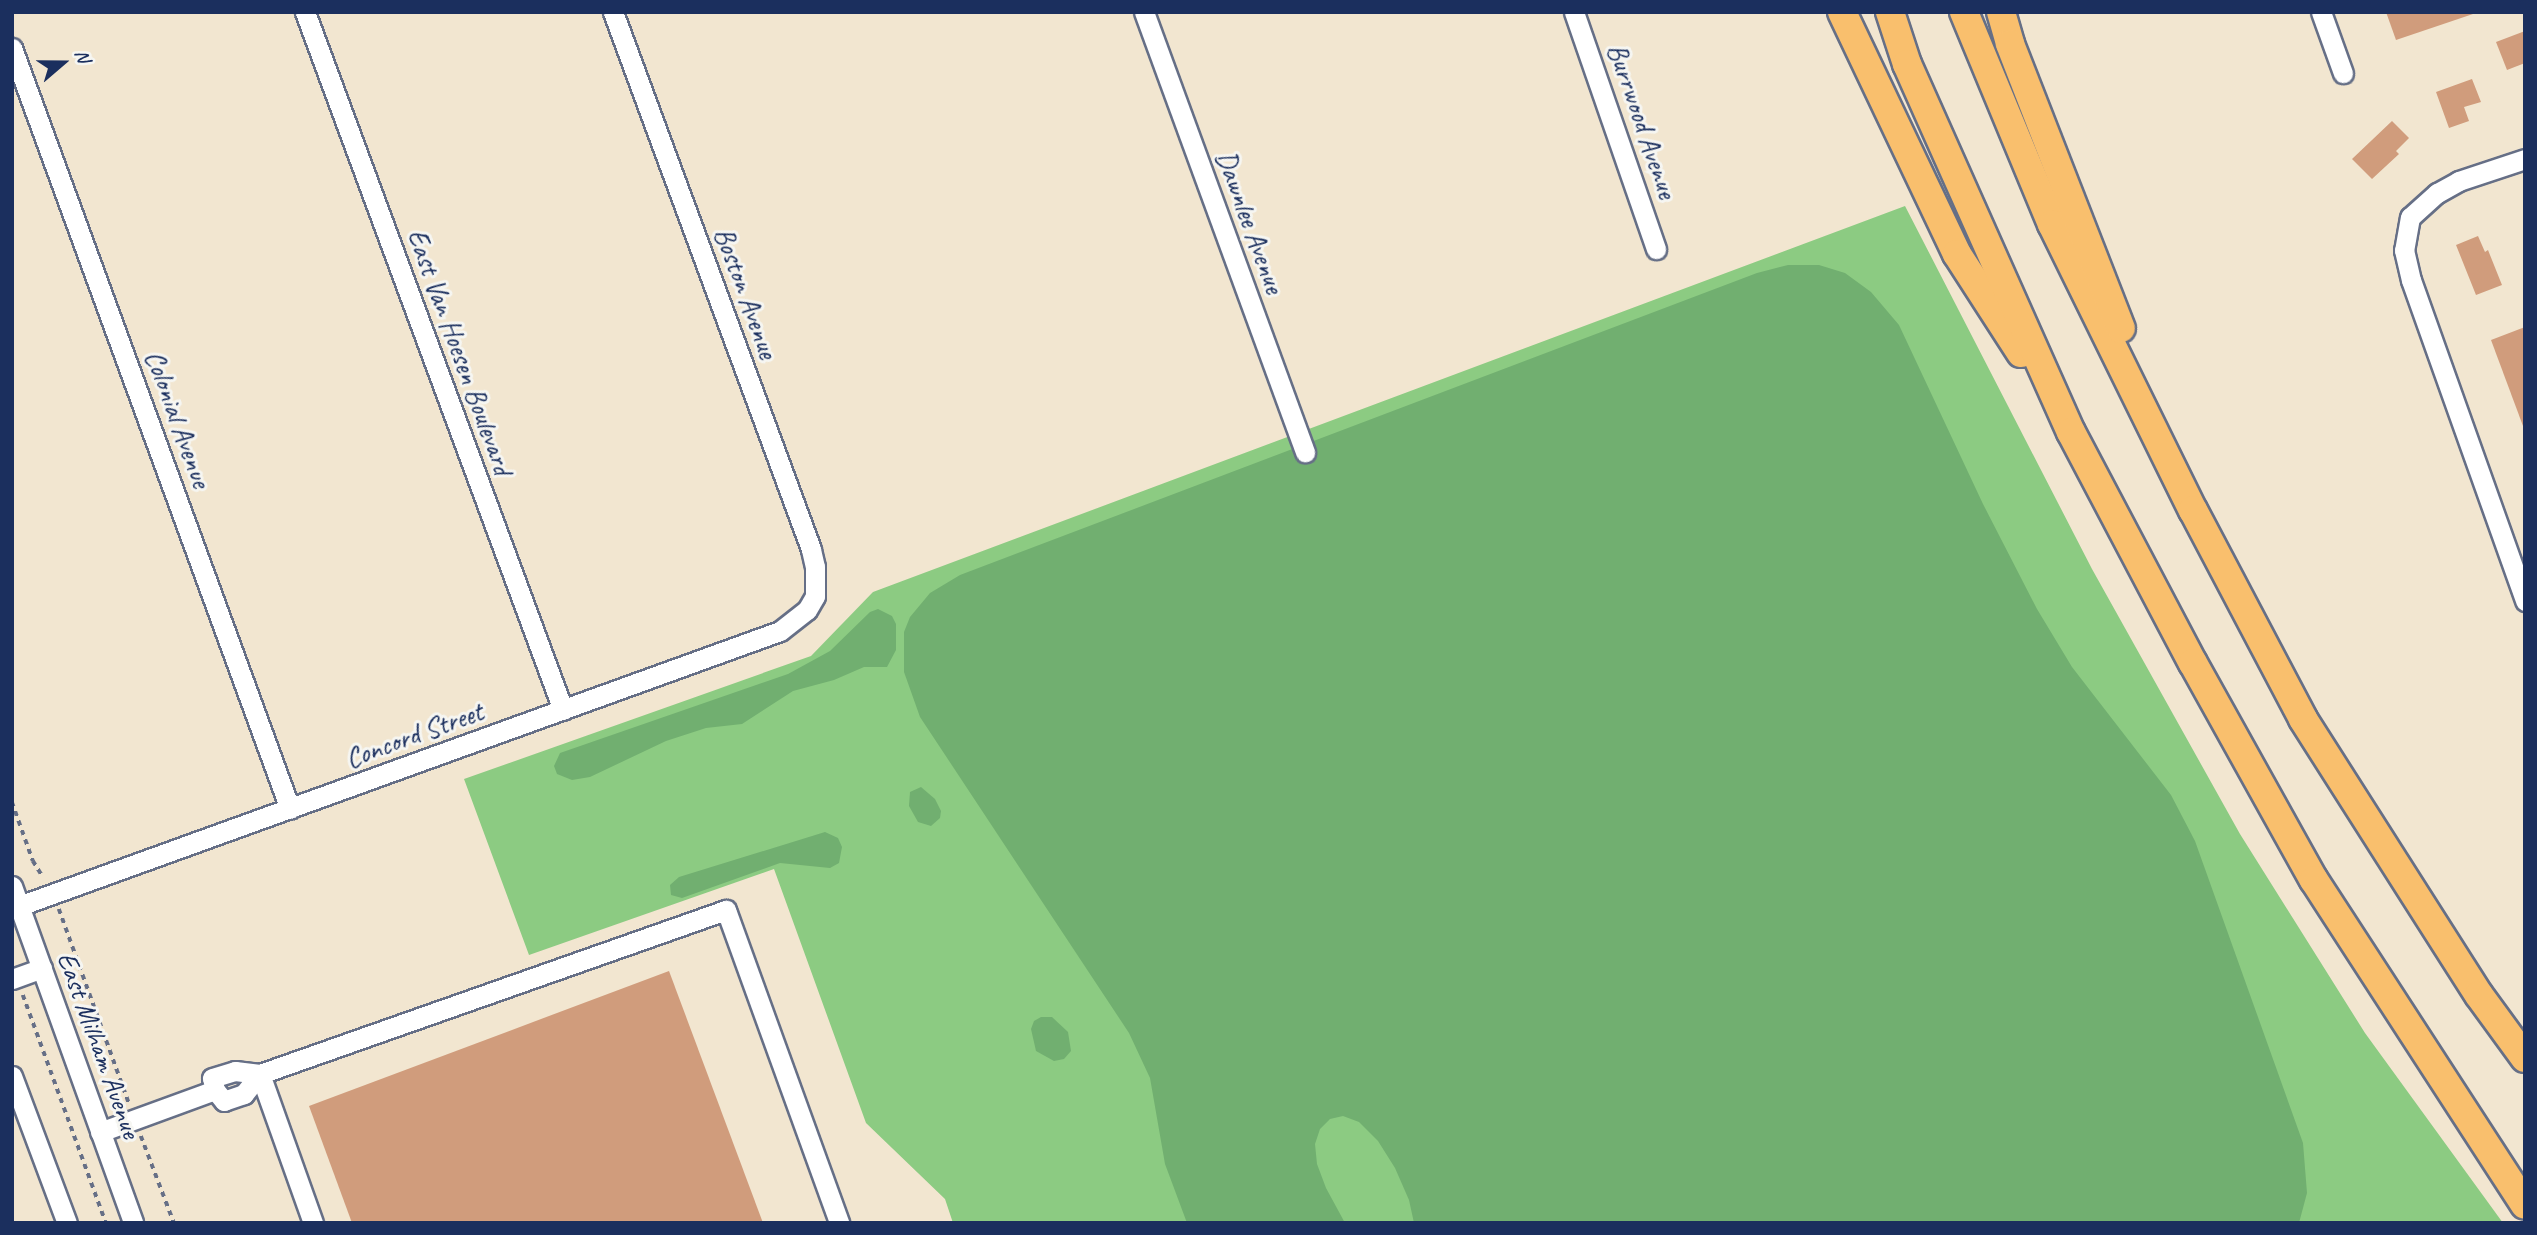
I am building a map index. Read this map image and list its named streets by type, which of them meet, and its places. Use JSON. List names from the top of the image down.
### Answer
{
  "streets": {
    "street": [
      "Burrwood Avenue",
      "Dawnlee Avenue",
      "Boston Avenue",
      "East Van Hoesen Boulevard",
      "Colonial Avenue",
      "Concord Street",
      "East Milham Avenue"
    ]
  },
  "crossings": [
    ["Boston Avenue", "Concord Street"],
    ["East Van Hoesen Boulevard", "Concord Street"],
    ["Colonial Avenue", "Concord Street"],
    ["Concord Street", "East Milham Avenue"]
  ],
  "north": "right"
}
